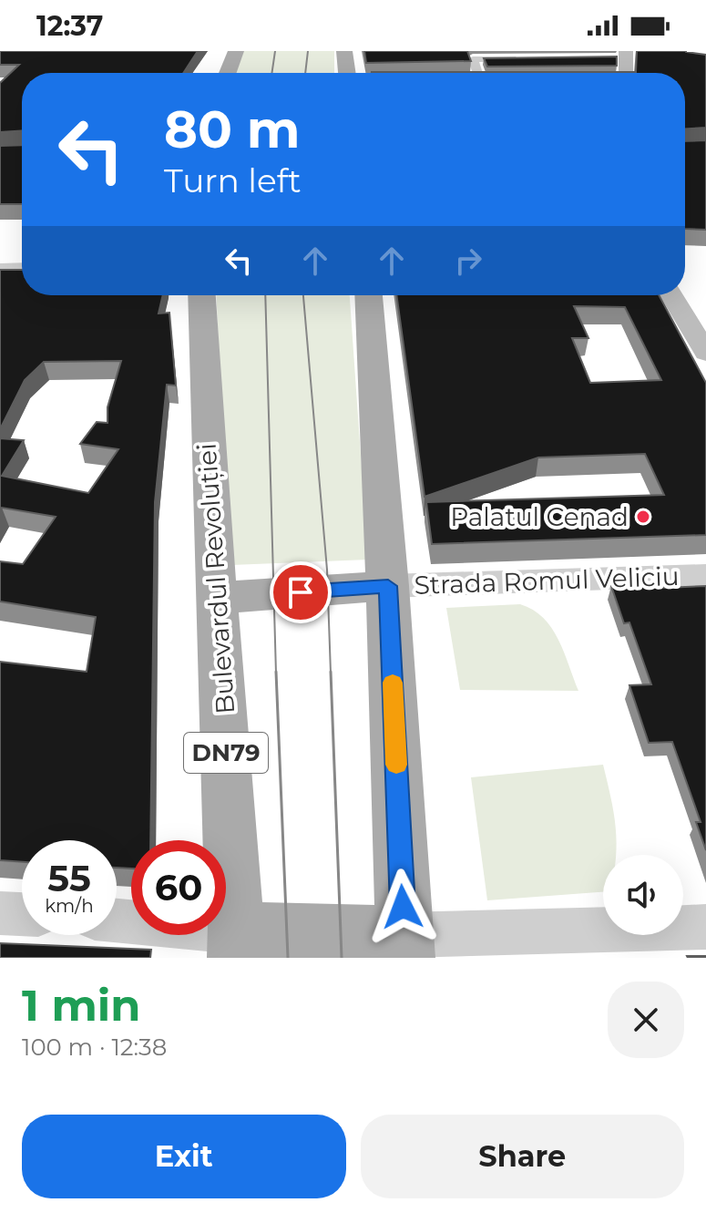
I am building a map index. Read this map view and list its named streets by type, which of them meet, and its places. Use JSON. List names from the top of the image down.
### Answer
{
  "streets": {
    "main road": ["Bulevardul Revoluției", "DN79"],
    "street": ["Strada Romul Veliciu"]
  },
  "places": ["Palatul Cenad"],
  "page": {
    "status": "12:37",
    "turn": ["80 m", "Turn left"],
    "speed": "55 km/h",
    "limit": "60",
    "heading": ["1 min", "100 m · 12:38"],
    "buttons": ["Exit", "Share"]
  }
}
